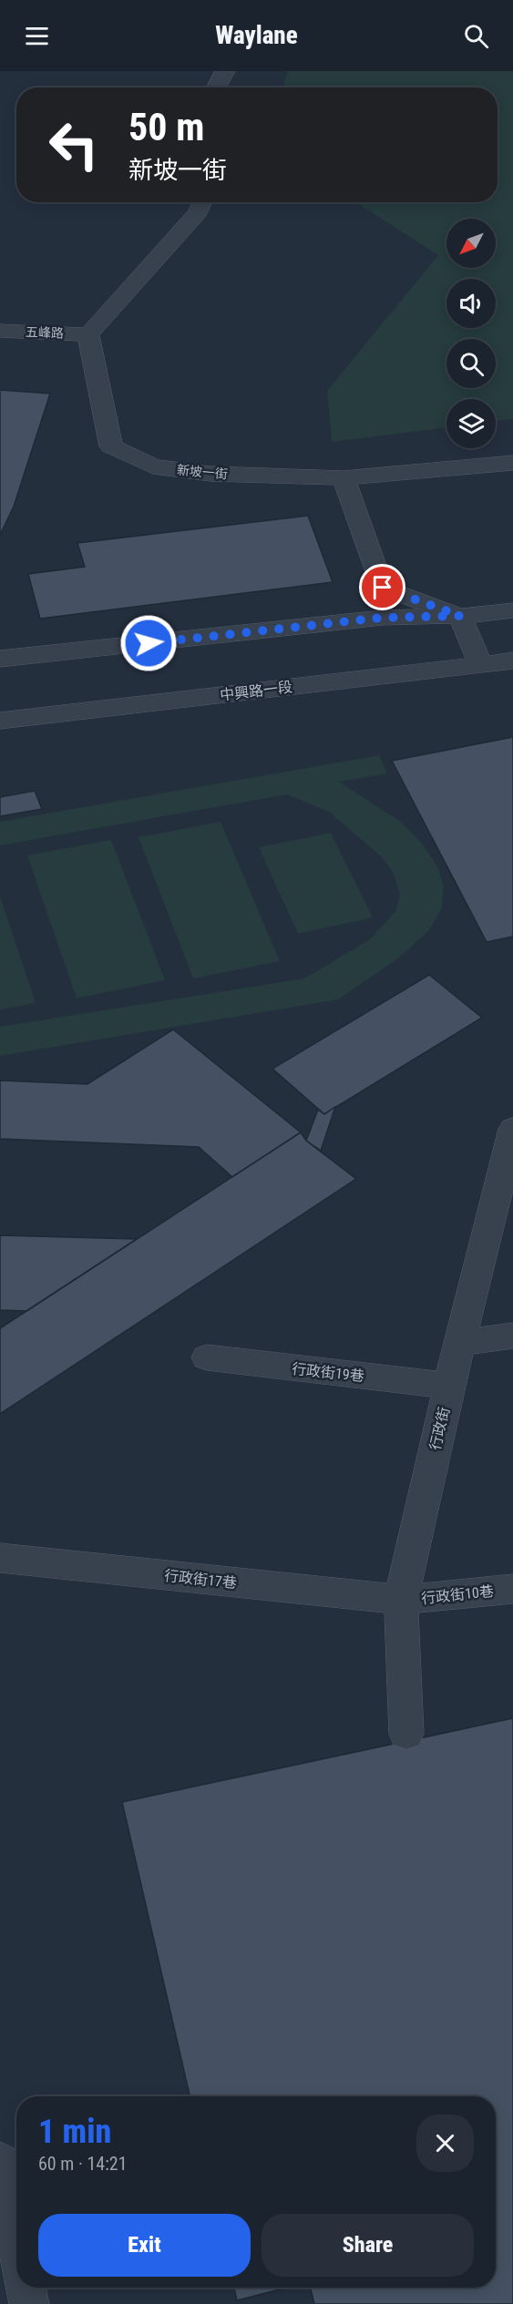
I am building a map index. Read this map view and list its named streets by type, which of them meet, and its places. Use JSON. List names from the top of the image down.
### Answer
{
  "streets": {
    "street": [
      "五峰路",
      "新坡一街",
      "中興路一段",
      "行政街19巷",
      "行政街",
      "行政街17巷",
      "行政街10巷"
    ]
  },
  "crossings": [
    ["五峰路", "新坡一街"],
    ["行政街19巷", "行政街"],
    ["行政街", "行政街17巷"],
    ["行政街", "行政街10巷"],
    ["行政街17巷", "行政街10巷"]
  ],
  "north": "bottom left",
  "page": {
    "header": "Waylane",
    "turn": ["50 m", "新坡一街"],
    "heading": ["1 min", "60 m · 14:21"],
    "buttons": ["Exit", "Share"]
  }
}
